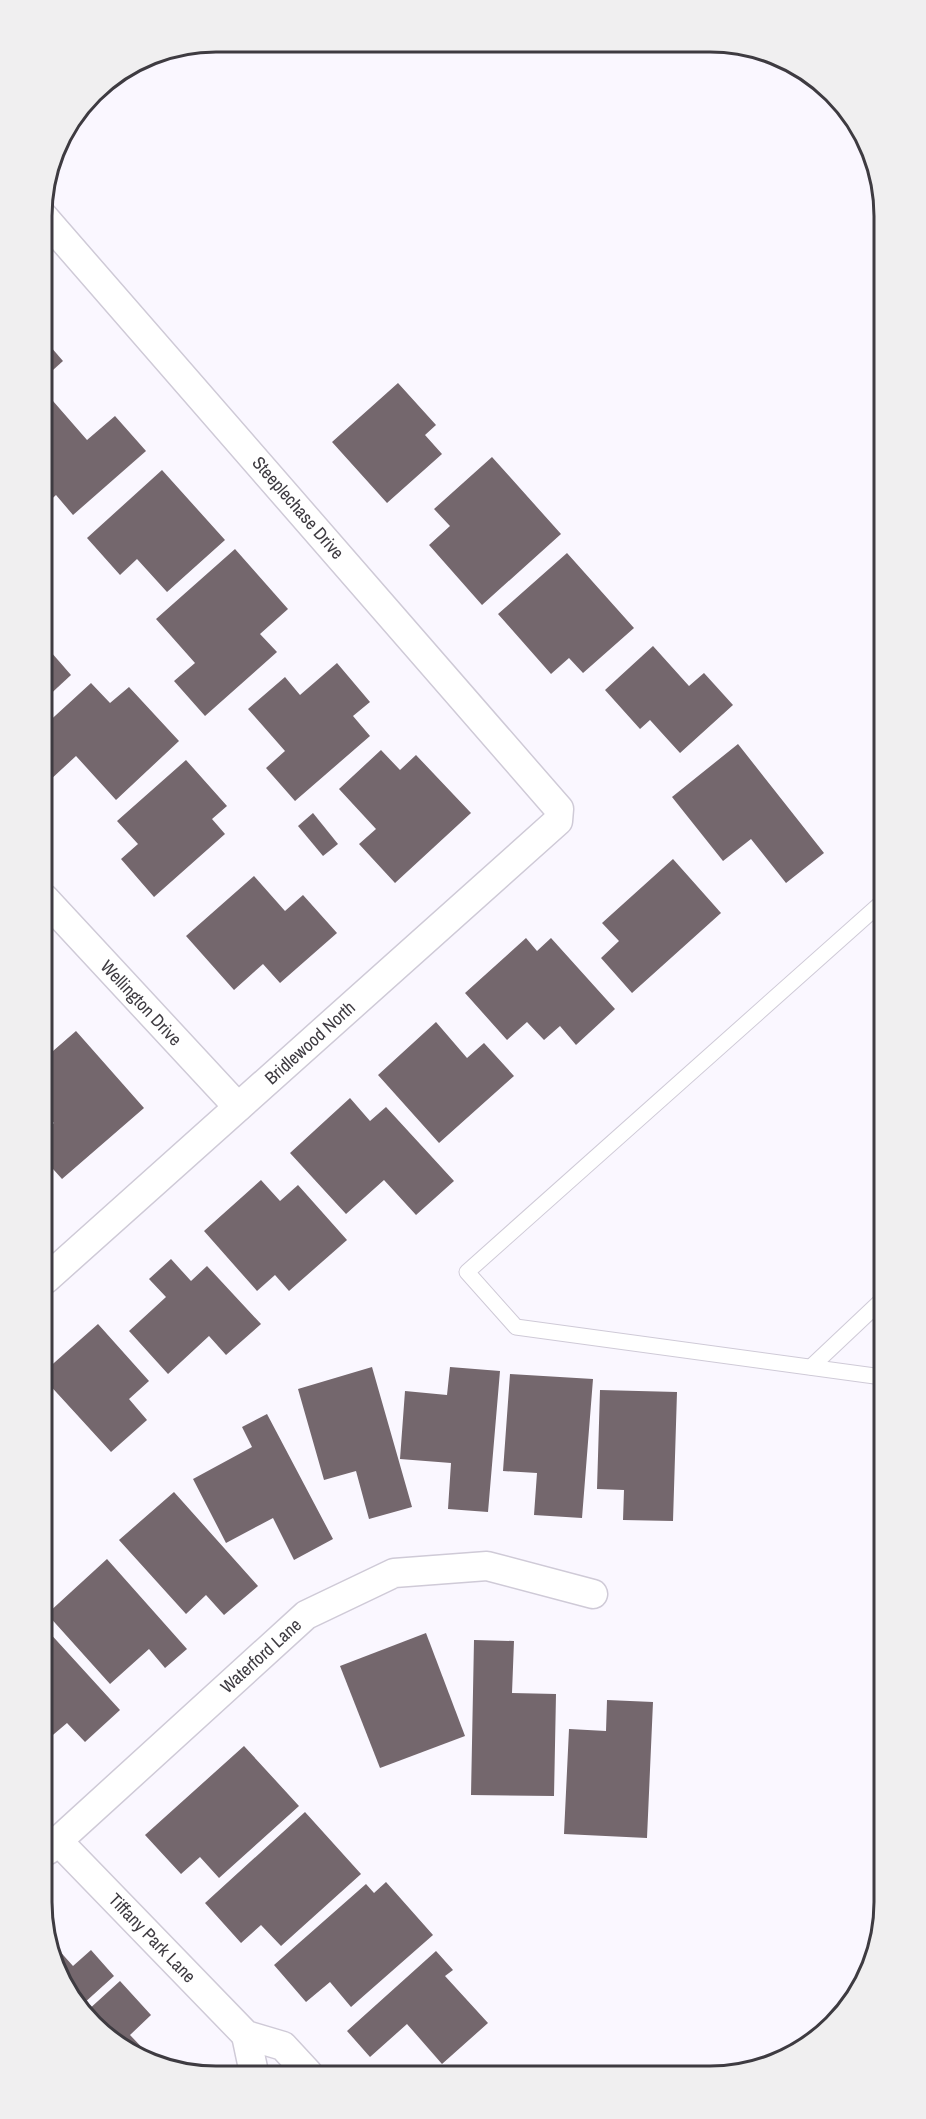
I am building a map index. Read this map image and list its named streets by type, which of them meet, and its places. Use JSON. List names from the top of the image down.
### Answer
{
  "streets": {
    "street": [
      "Steeplechase Drive",
      "Wellington Drive",
      "Bridlewood North",
      "Waterford Lane",
      "Tiffany Park Lane"
    ]
  },
  "crossings": [
    ["Steeplechase Drive", "Bridlewood North"],
    ["Wellington Drive", "Bridlewood North"],
    ["Waterford Lane", "Tiffany Park Lane"]
  ]
}
